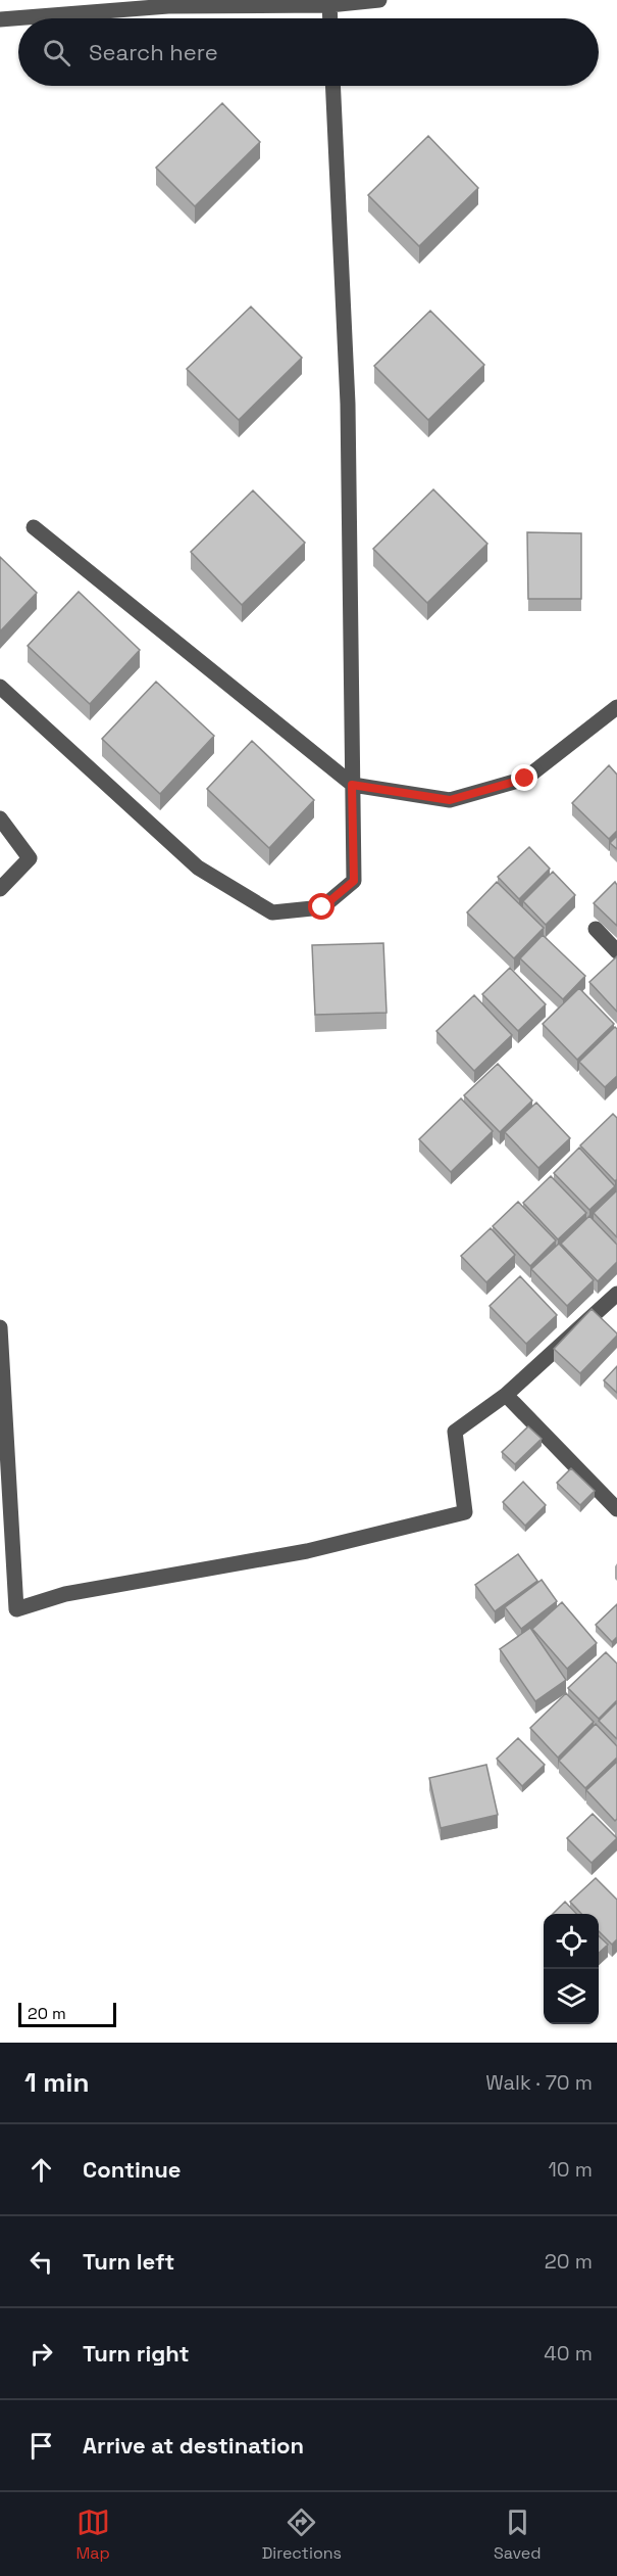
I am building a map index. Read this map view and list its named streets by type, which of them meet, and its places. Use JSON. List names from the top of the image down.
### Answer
{
  "scale_bar": "20 m",
  "page": {
    "search": "Search here",
    "scale": "20 m",
    "heading": ["1 min", "Walk · 70 m"],
    "list": [
      ["Continue", "10 m"],
      ["Turn left", "20 m"],
      ["Turn right", "40 m"],
      "Arrive at destination"
    ],
    "nav": ["Map", "Directions", "Saved"]
  }
}
